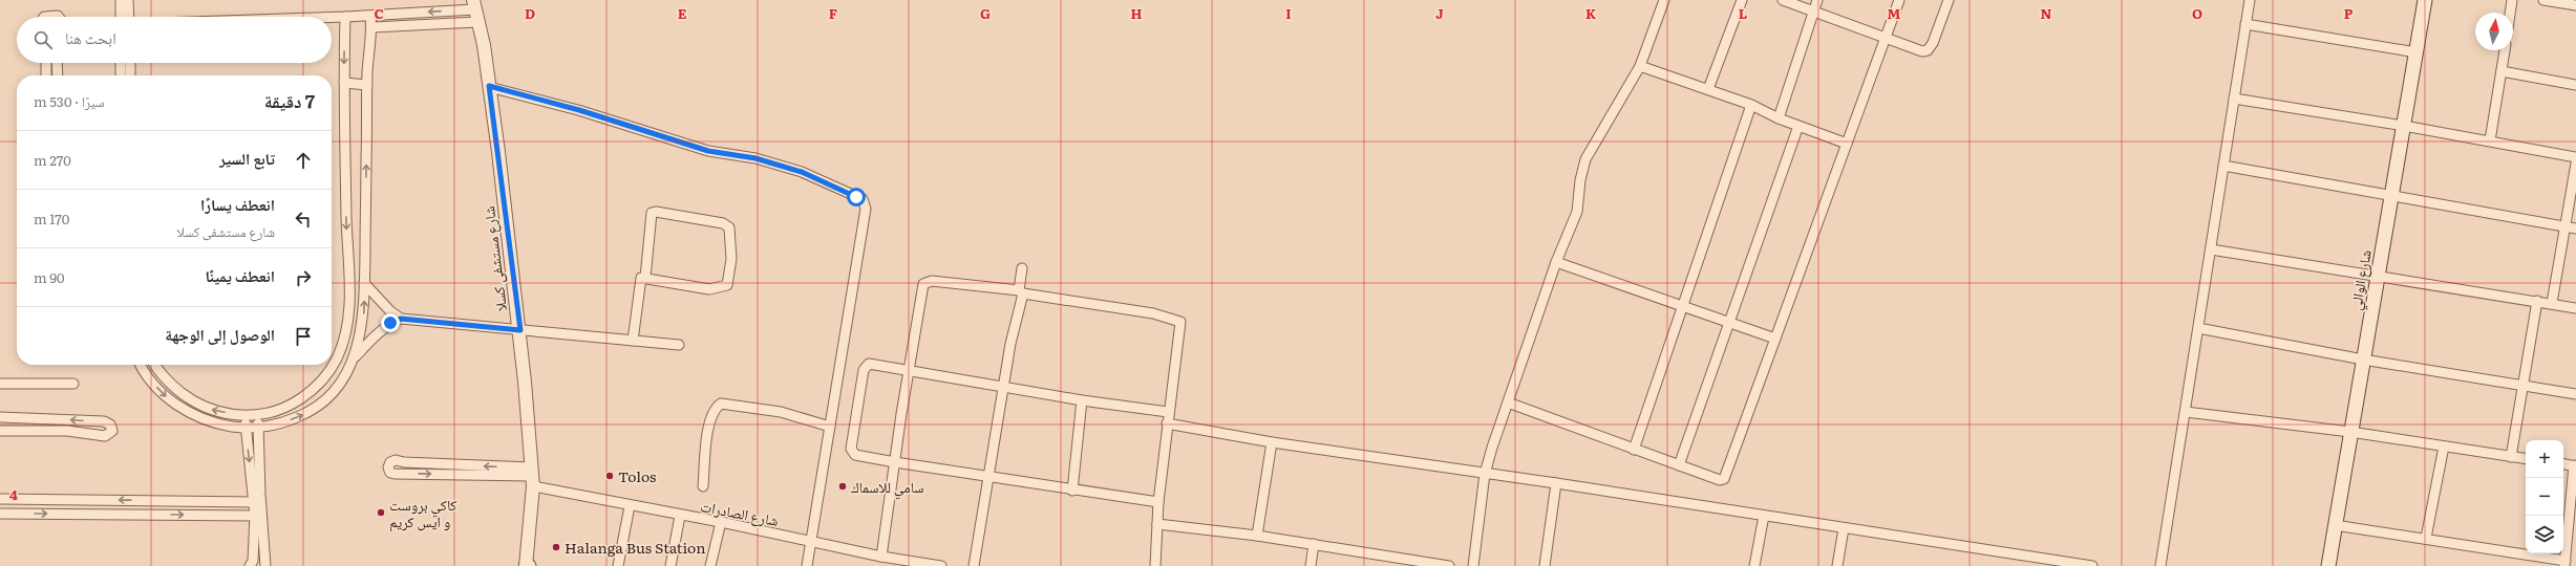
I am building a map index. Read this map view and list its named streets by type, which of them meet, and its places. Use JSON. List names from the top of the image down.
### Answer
{
  "streets": {
    "main road": ["شارع الوالي"],
    "street": ["شارع مستشفى كسلا", "شارع الصادرات"]
  },
  "crossings": [
    ["شارع مستشفى كسلا", "شارع الصادرات"]
  ],
  "places": [
    "Tolos",
    "سامي للاسماك",
    "كاكي بروست و ايس كريم",
    "Halanga Bus Station"
  ],
  "north": "top",
  "page": {
    "search": "ابحث هنا",
    "heading": ["7 دقيقة", "سيرًا · 530 m"],
    "list": [
      ["تابع السير", "270 m"],
      ["انعطف يسارًا", "شارع مستشفى كسلا", "170 m"],
      ["انعطف يمينًا", "90 m"],
      "الوصول إلى الوجهة"
    ],
    "map_buttons": ["+", "−"]
  },
  "grid": {
    "columns": [
      "C",
      "D",
      "E",
      "F",
      "G",
      "H",
      "I",
      "J",
      "K",
      "L",
      "M",
      "N",
      "O",
      "P"
    ],
    "rows": ["4"]
  }
}
